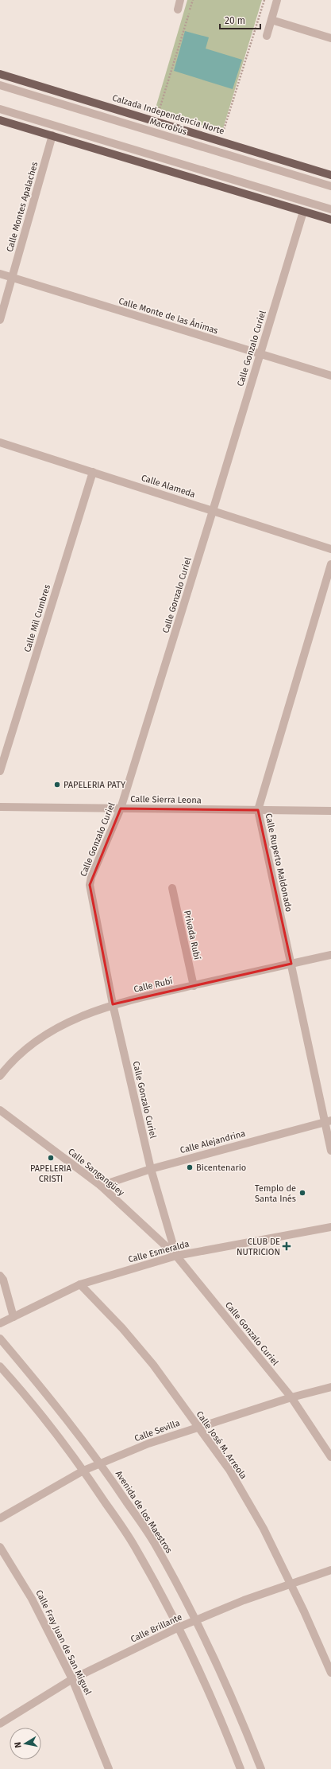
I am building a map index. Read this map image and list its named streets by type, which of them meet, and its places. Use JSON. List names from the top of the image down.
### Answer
{
  "streets": {
    "main road": ["Calzada Independencia Norte"],
    "street": [
      "Macrobús",
      "Calle Montes Apalaches",
      "Calle Monte de las Ánimas",
      "Calle Gonzalo Curiel",
      "Calle Alameda",
      "Calle Mil Cumbres",
      "Calle Sierra Leona",
      "Calle Ruperto Maldonado",
      "Privada Rubí",
      "Calle Rubí",
      "Calle Alejandrina",
      "Calle Sangangüey",
      "Calle Esmeralda",
      "Calle Sevilla",
      "Calle José M. Arreola",
      "Avenida de los Maestros",
      "Calle Brillante",
      "Calle Fray Juan de San Miguel"
    ]
  },
  "crossings": [
    ["Calle Montes Apalaches", "Calle Monte de las Ánimas"],
    ["Calle Monte de las Ánimas", "Calle Gonzalo Curiel"],
    ["Calle Gonzalo Curiel", "Calle Alameda"],
    ["Calle Gonzalo Curiel", "Calle Sierra Leona"],
    ["Calle Gonzalo Curiel", "Calle Rubí"],
    ["Calle Gonzalo Curiel", "Calle Alejandrina"],
    ["Calle Gonzalo Curiel", "Calle Sangangüey"],
    ["Calle Gonzalo Curiel", "Calle Esmeralda"],
    ["Calle Gonzalo Curiel", "Calle Sevilla"],
    ["Calle Alameda", "Calle Mil Cumbres"],
    ["Calle Sierra Leona", "Calle Ruperto Maldonado"],
    ["Calle Ruperto Maldonado", "Calle Rubí"],
    ["Calle Ruperto Maldonado", "Calle Alejandrina"],
    ["Privada Rubí", "Calle Rubí"],
    ["Calle Alejandrina", "Calle Sangangüey"],
    ["Calle Sangangüey", "Calle Esmeralda"],
    ["Calle Esmeralda", "Calle José M. Arreola"],
    ["Calle Sevilla", "Calle José M. Arreola"],
    ["Calle Sevilla", "Avenida de los Maestros"],
    ["Calle José M. Arreola", "Calle Brillante"],
    ["Avenida de los Maestros", "Calle Brillante"],
    ["Calle Brillante", "Calle Fray Juan de San Miguel"]
  ],
  "places": {
    "other": [
      "PAPELERIA PATY",
      "PAPELERIA CRISTI",
      "Bicentenario",
      "Templo de Santa Inés"
    ],
    "health": ["CLUB DE NUTRICION"]
  },
  "scale_bar": "20 m",
  "north": "left"
}
